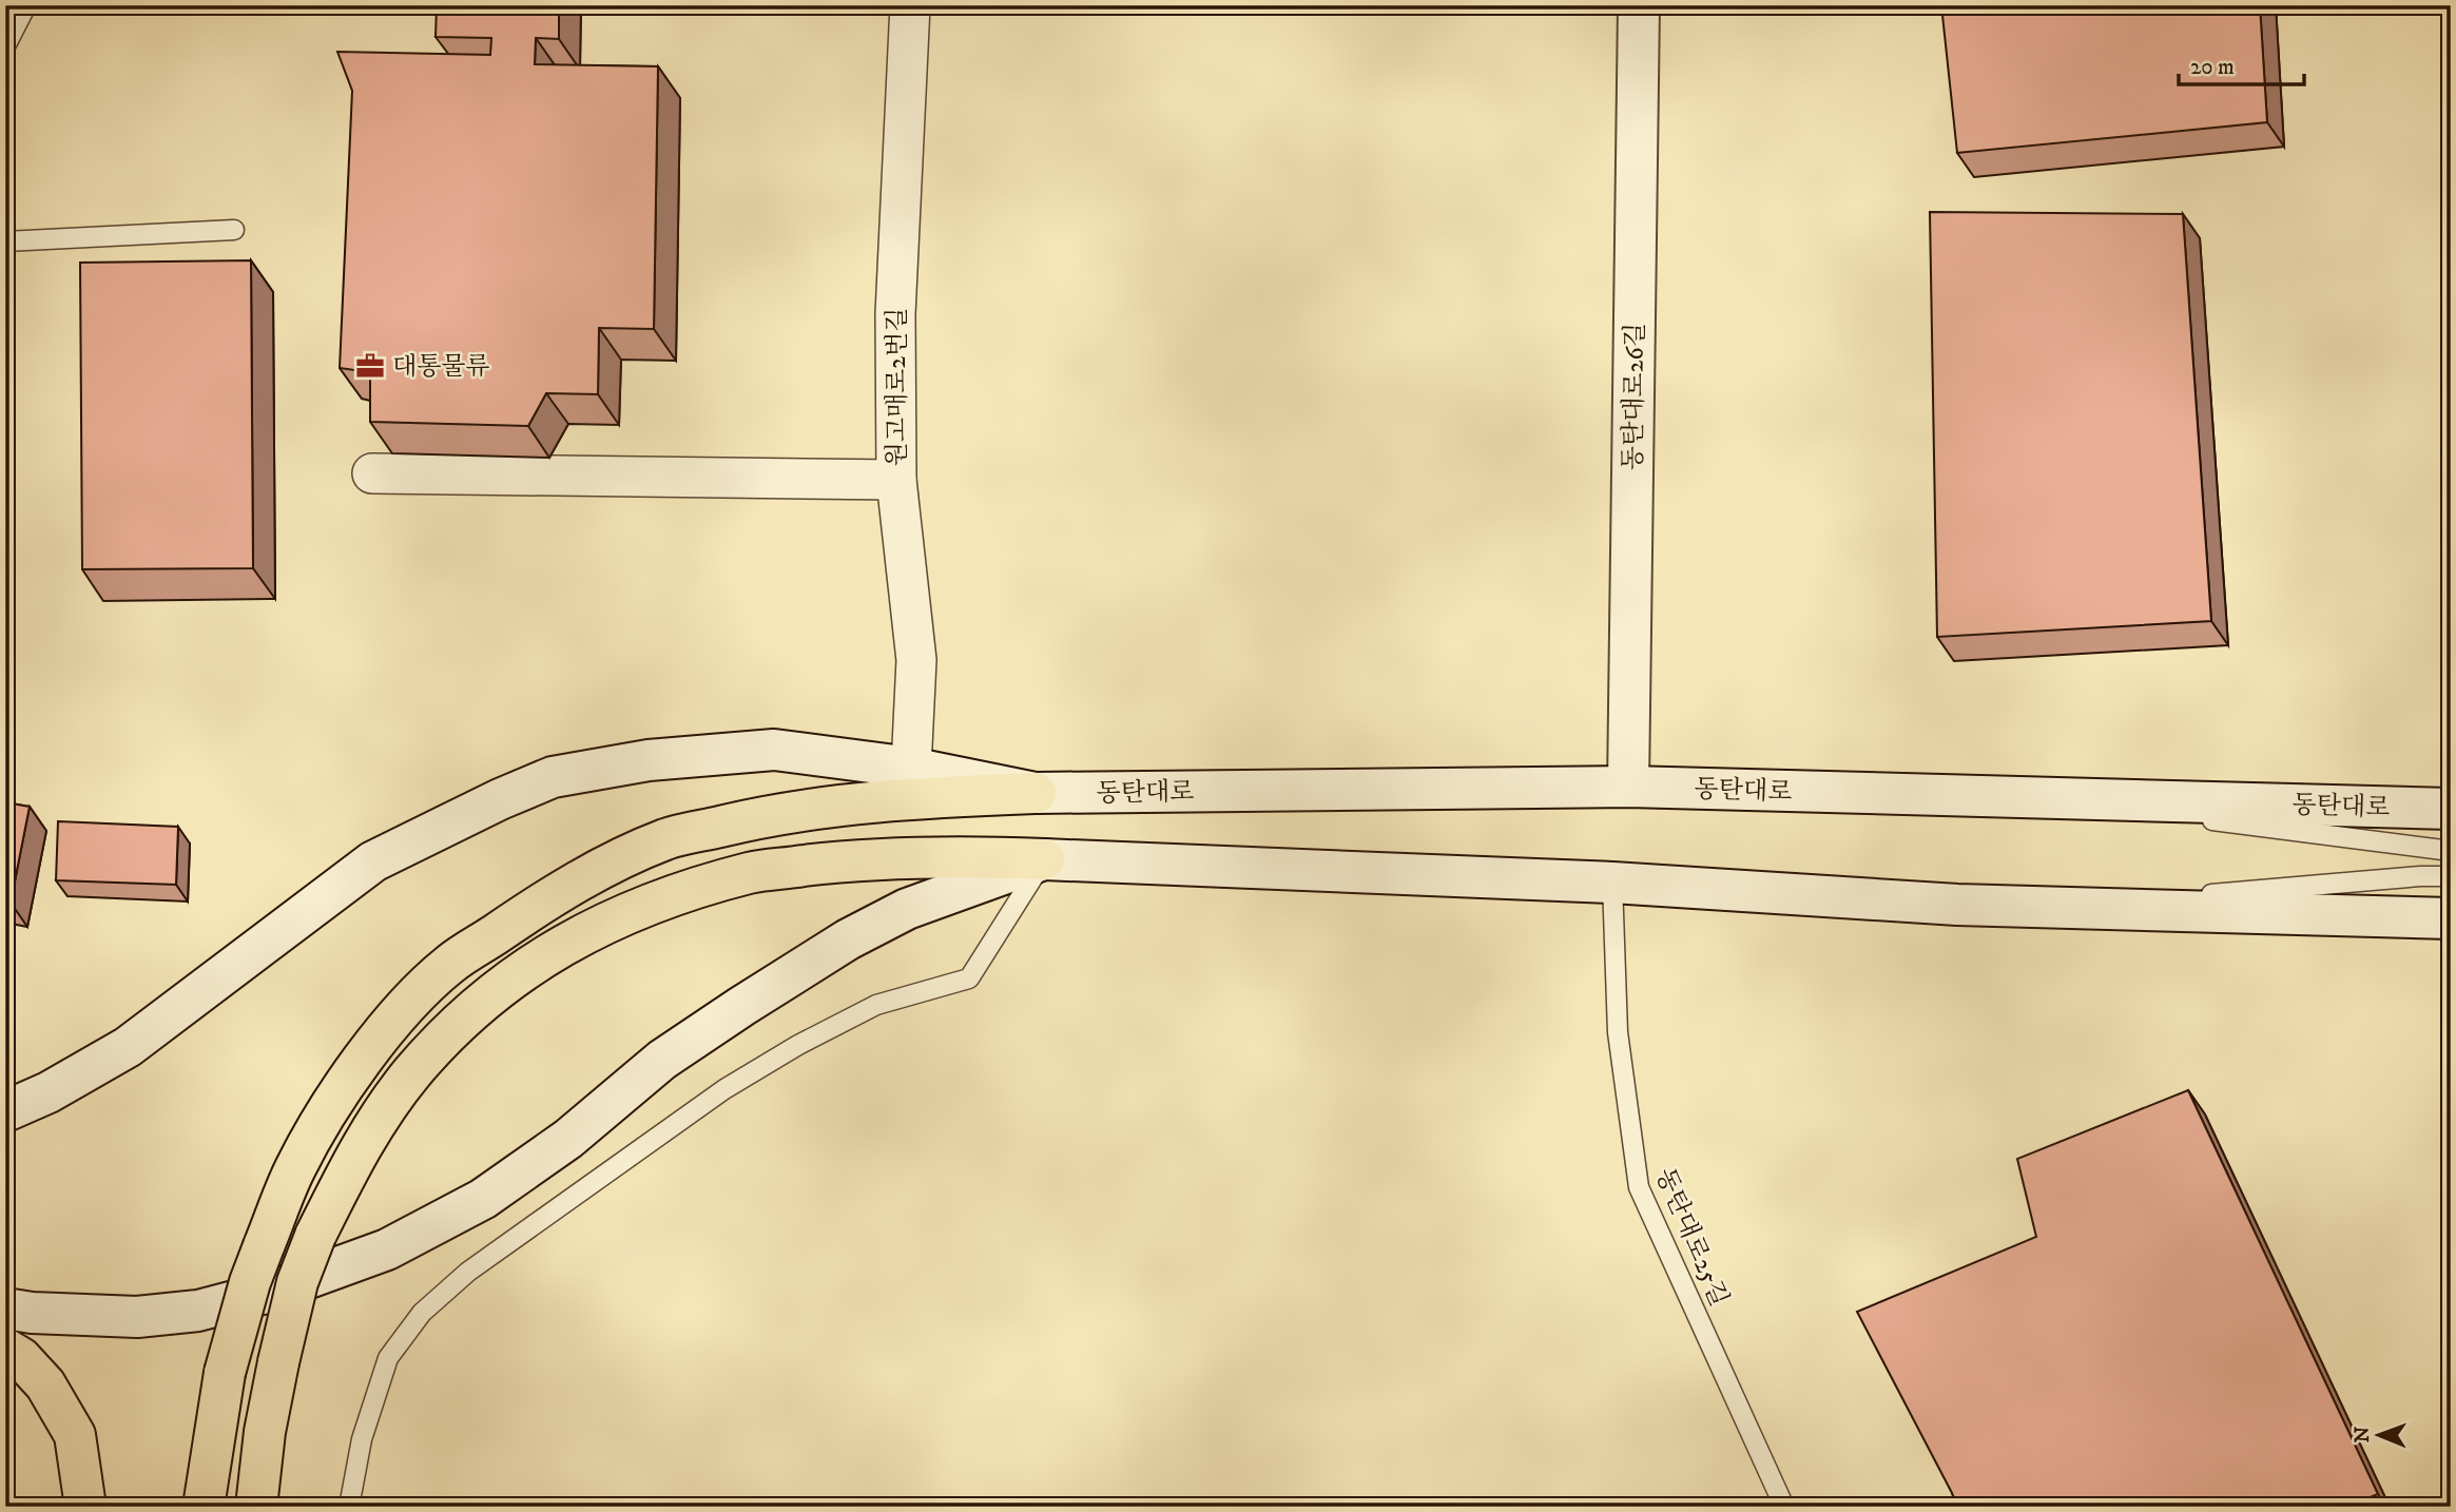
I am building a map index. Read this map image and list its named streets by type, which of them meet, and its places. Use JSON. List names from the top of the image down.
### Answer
{
  "streets": {
    "main road": ["동탄대로26길", "동탄대로"],
    "street": ["원고매로2번길"],
    "lane": ["동탄대로25길"]
  },
  "crossings": [
    ["원고매로2번길", "동탄대로"],
    ["동탄대로26길", "동탄대로"]
  ],
  "places": {
    "office": ["대통물류"]
  },
  "scale_bar": "20 m",
  "north": "left"
}
